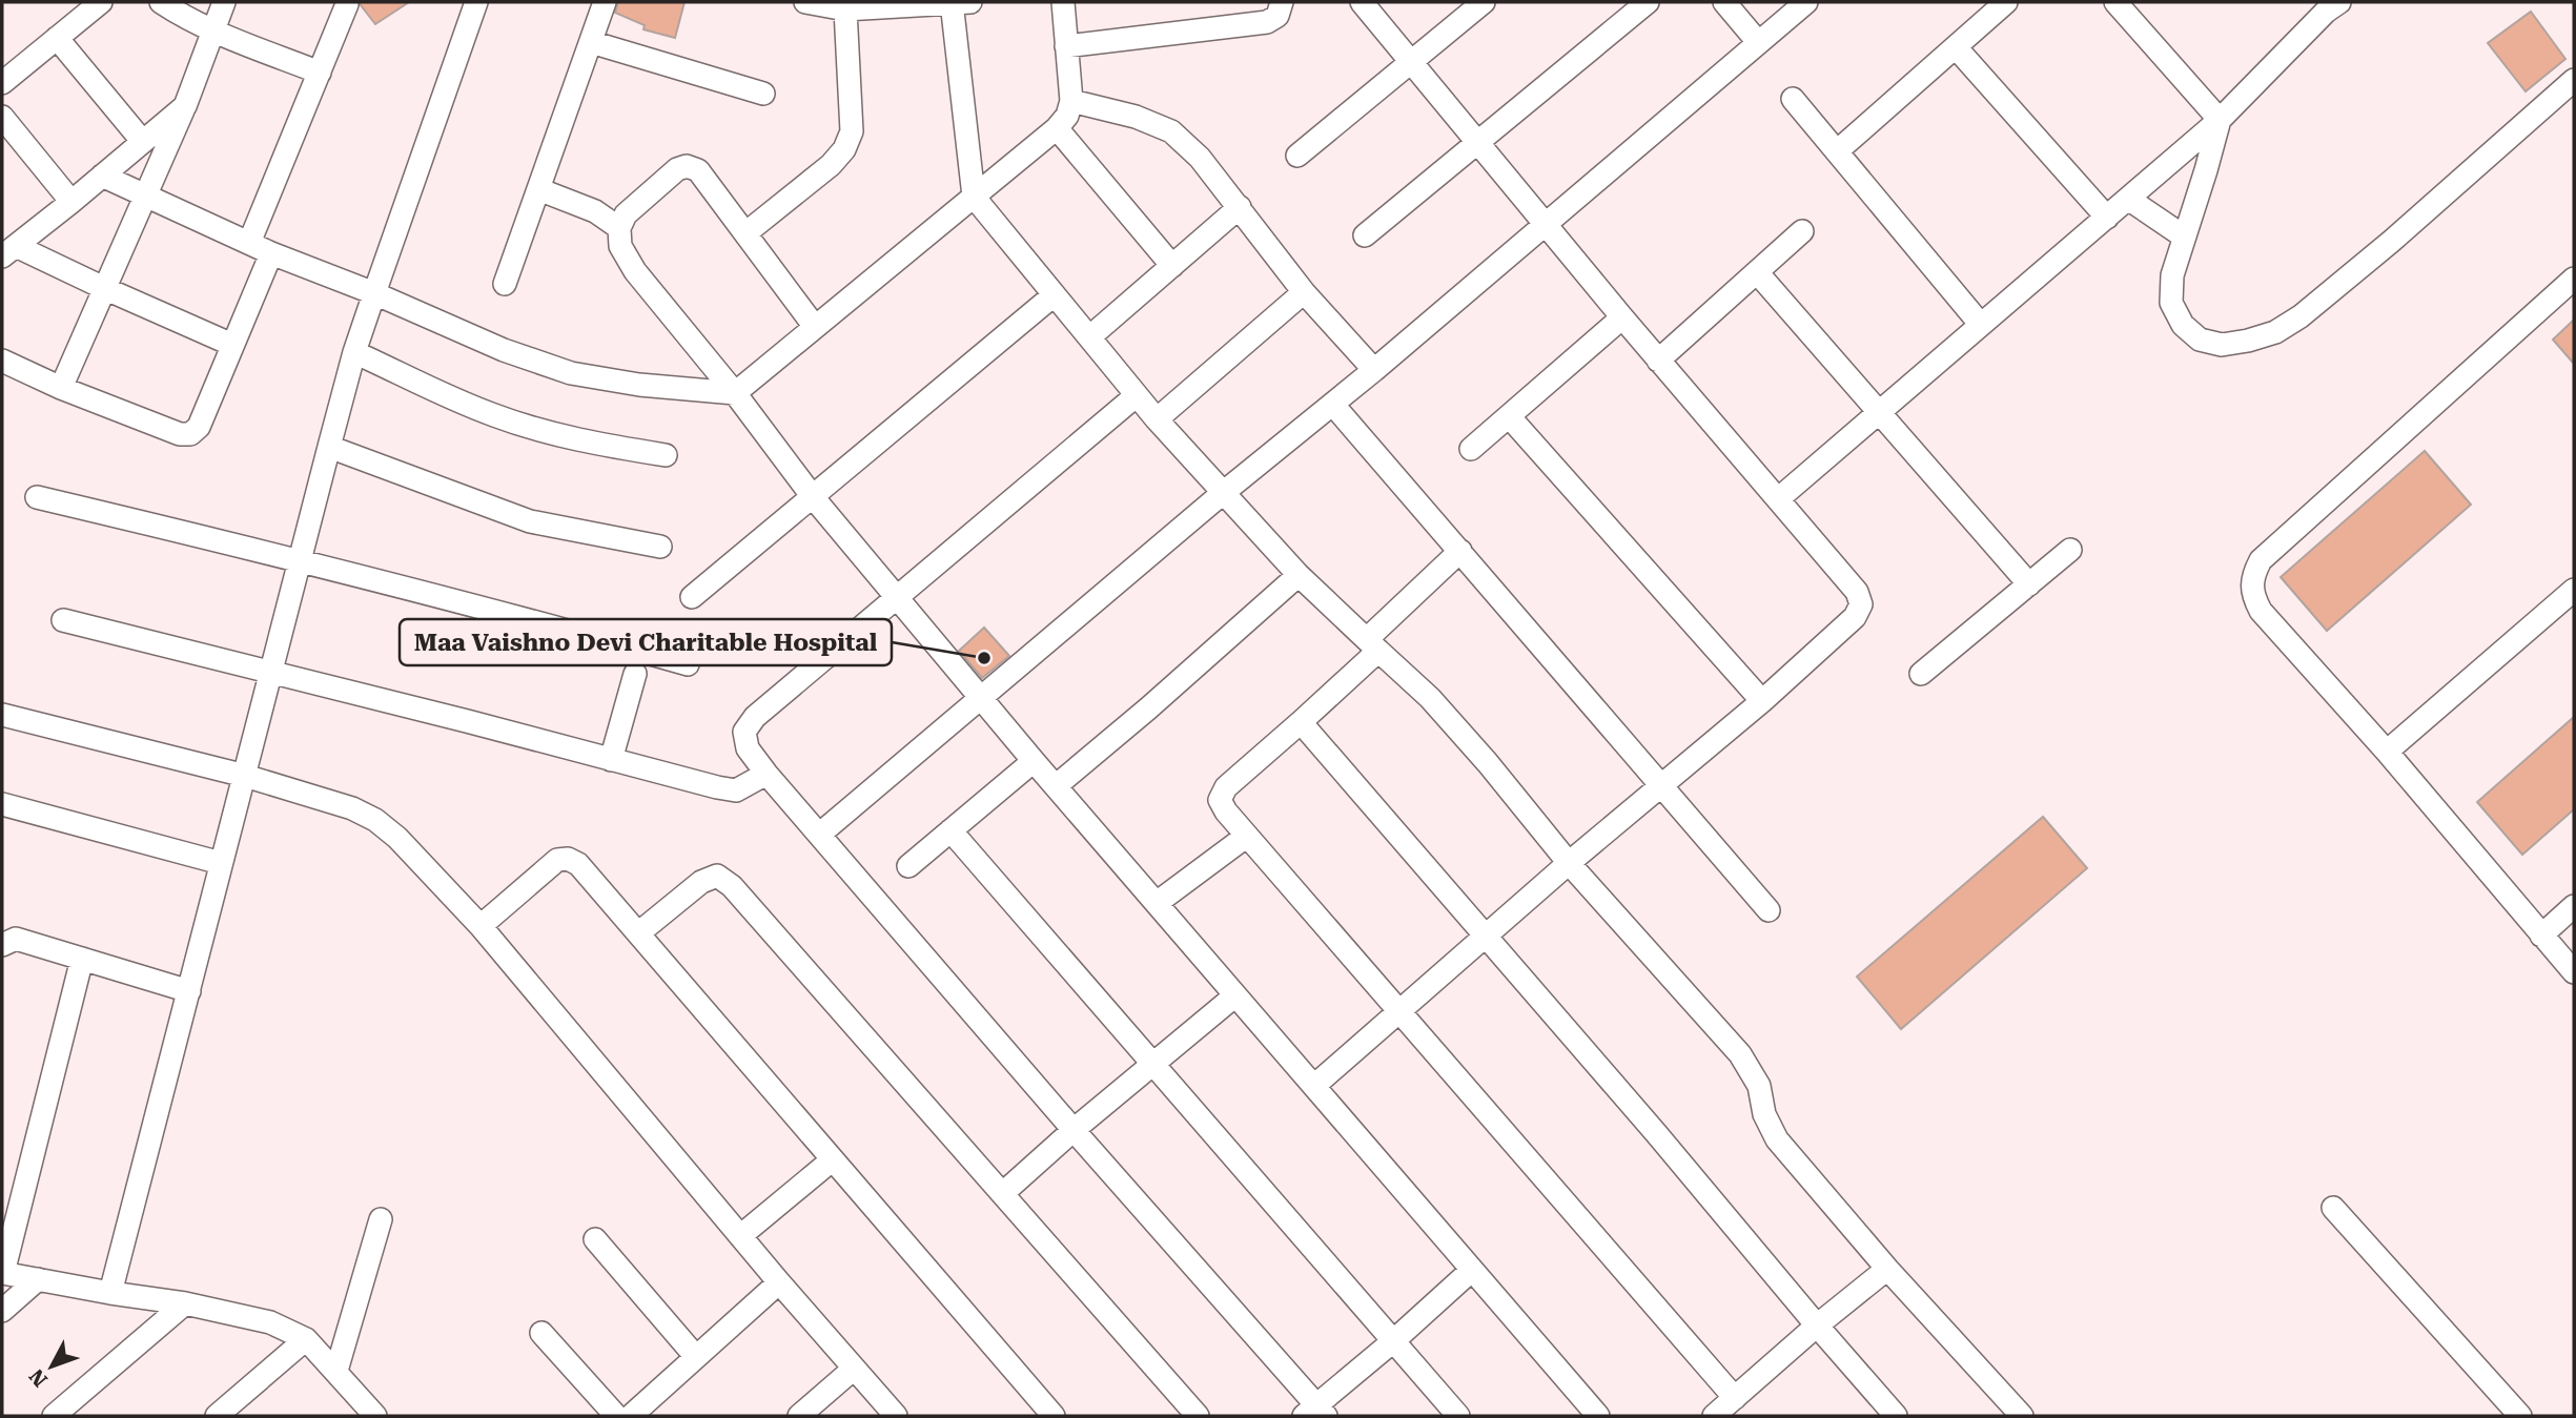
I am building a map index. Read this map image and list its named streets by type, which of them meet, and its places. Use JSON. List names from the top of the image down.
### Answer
{
  "places": ["Maa Vaishno Devi Charitable Hospital"],
  "north": "bottom left"
}
